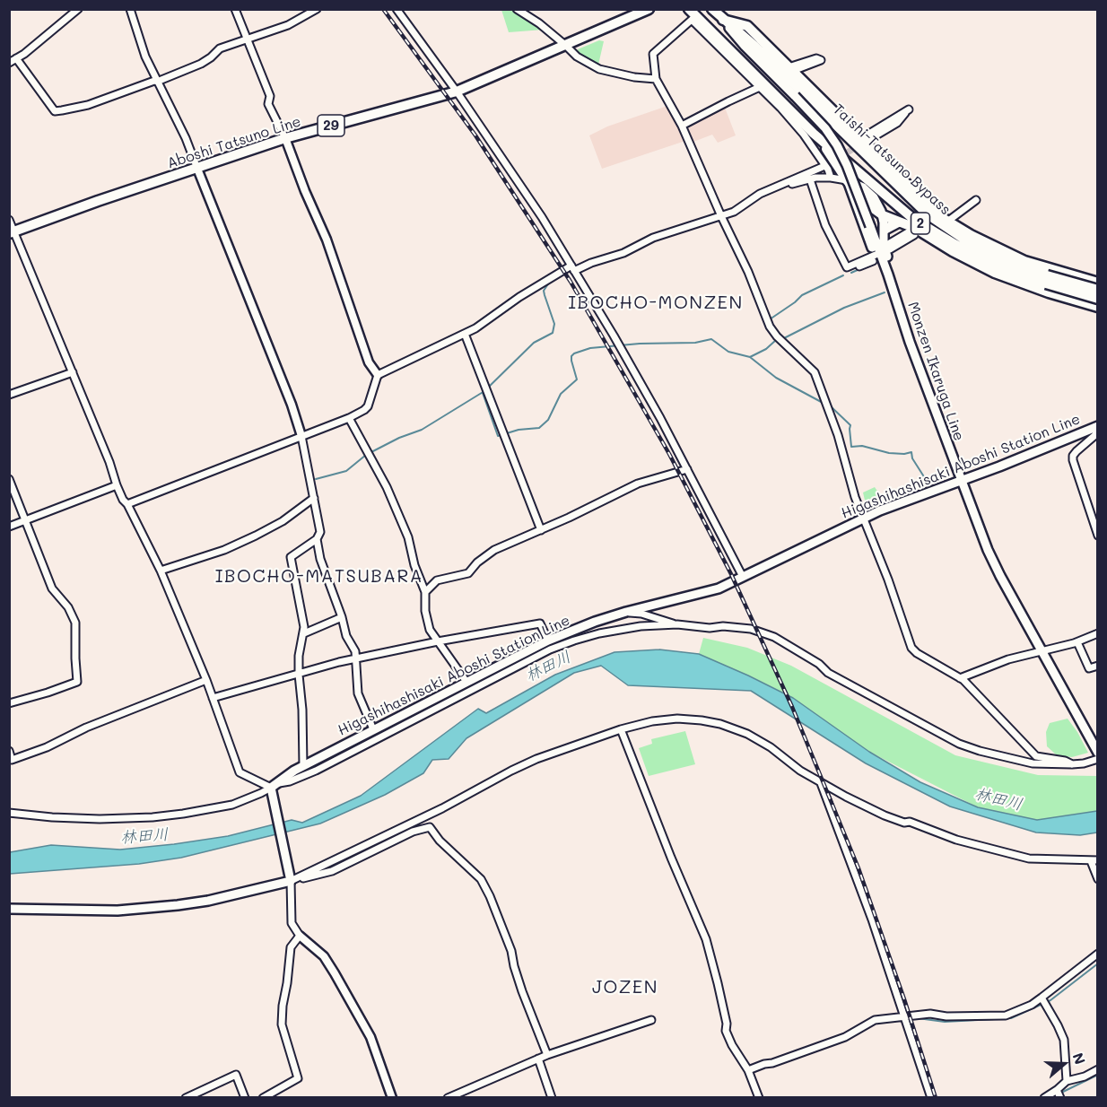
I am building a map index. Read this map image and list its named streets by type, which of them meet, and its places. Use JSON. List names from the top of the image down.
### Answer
{
  "streets": {
    "main road": [
      "29",
      "Aboshi Tatsuno Line",
      "Taishi-Tatsuno Bypass",
      "2",
      "Monzen Ikaruga Line",
      "Higashihashisaki Aboshi Station Line"
    ]
  },
  "crossings": [
    ["Taishi-Tatsuno Bypass", "2"],
    ["Taishi-Tatsuno Bypass", "Monzen Ikaruga Line"],
    ["2", "Monzen Ikaruga Line"],
    ["Monzen Ikaruga Line", "Higashihashisaki Aboshi Station Line"]
  ],
  "districts": ["IBOCHO-MONZEN", "IBOCHO-MATSUBARA", "JOZEN"],
  "water": ["林田川"],
  "north": "right"
}
